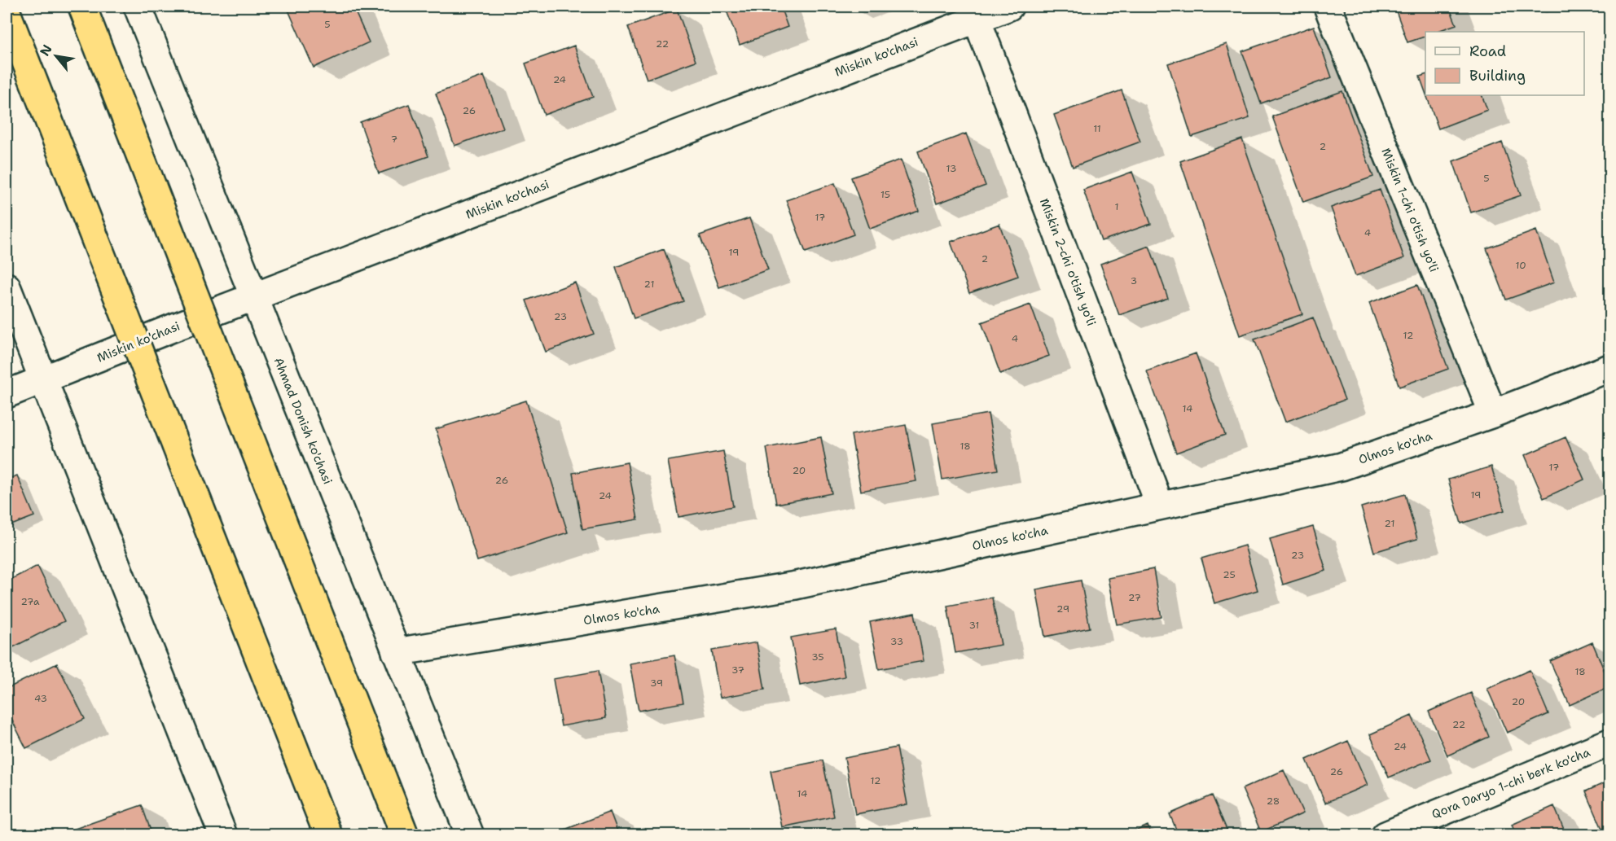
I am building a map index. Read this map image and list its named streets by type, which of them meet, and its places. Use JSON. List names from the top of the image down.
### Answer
{
  "streets": {
    "street": [
      "Miskin ko'chasi",
      "Miskin 1-chi o'tish yo'li",
      "Miskin 2-chi o'tish yo'li",
      "Ahmad Donish ko'chasi",
      "Olmos ko'cha",
      "Qora Daryo 1-chi berk ko'cha"
    ]
  },
  "crossings": [
    ["Miskin ko'chasi", "Miskin 2-chi o'tish yo'li"],
    ["Miskin ko'chasi", "Ahmad Donish ko'chasi"],
    ["Miskin 1-chi o'tish yo'li", "Olmos ko'cha"],
    ["Miskin 2-chi o'tish yo'li", "Olmos ko'cha"],
    ["Ahmad Donish ko'chasi", "Olmos ko'cha"]
  ],
  "house_numbers": [
    "5",
    "22",
    "24",
    "26",
    "11",
    "7",
    "2",
    "13",
    "5",
    "15",
    "1",
    "17",
    "4",
    "19",
    "2",
    "10",
    "3",
    "21",
    "23",
    "12",
    "4",
    "14",
    "18",
    "17",
    "20",
    "26",
    "19",
    "24",
    "21",
    "23",
    "25",
    "27",
    "27a",
    "29",
    "31",
    "33",
    "35",
    "37",
    "18",
    "39",
    "43",
    "20",
    "22",
    "24",
    "26",
    "12",
    "14",
    "28"
  ],
  "legend": ["Road", "Building"],
  "north": "top left"
}
